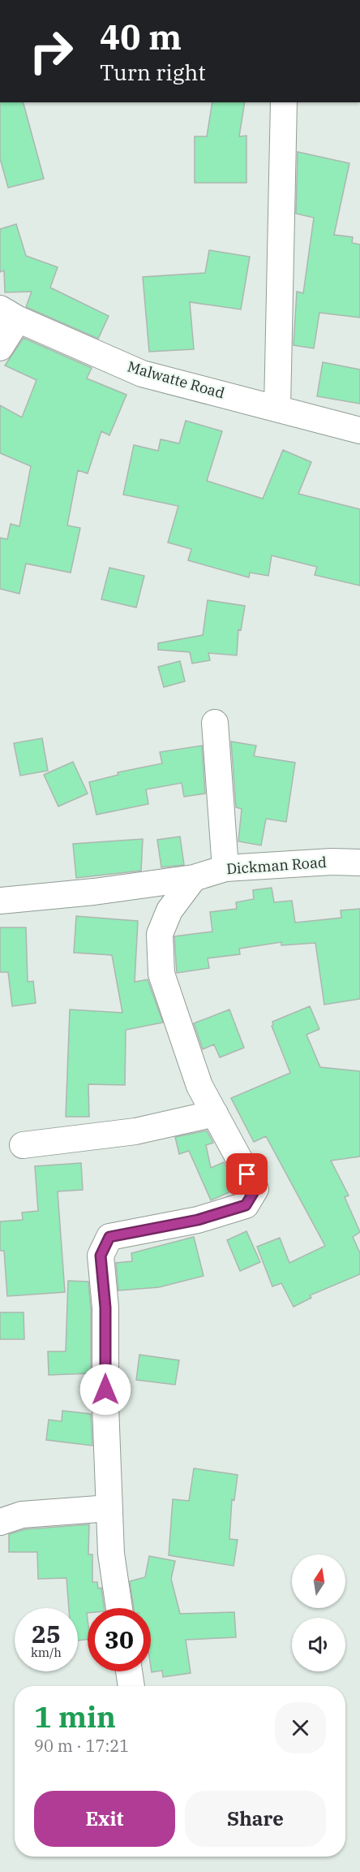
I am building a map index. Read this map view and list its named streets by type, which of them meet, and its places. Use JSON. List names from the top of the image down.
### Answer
{
  "streets": {
    "street": ["Malwatte Road", "Dickman Road"]
  },
  "north": "top",
  "page": {
    "turn": ["40 m", "Turn right"],
    "speed": "25 km/h",
    "limit": "30",
    "heading": ["1 min", "90 m · 17:21"],
    "buttons": ["Exit", "Share"]
  }
}
